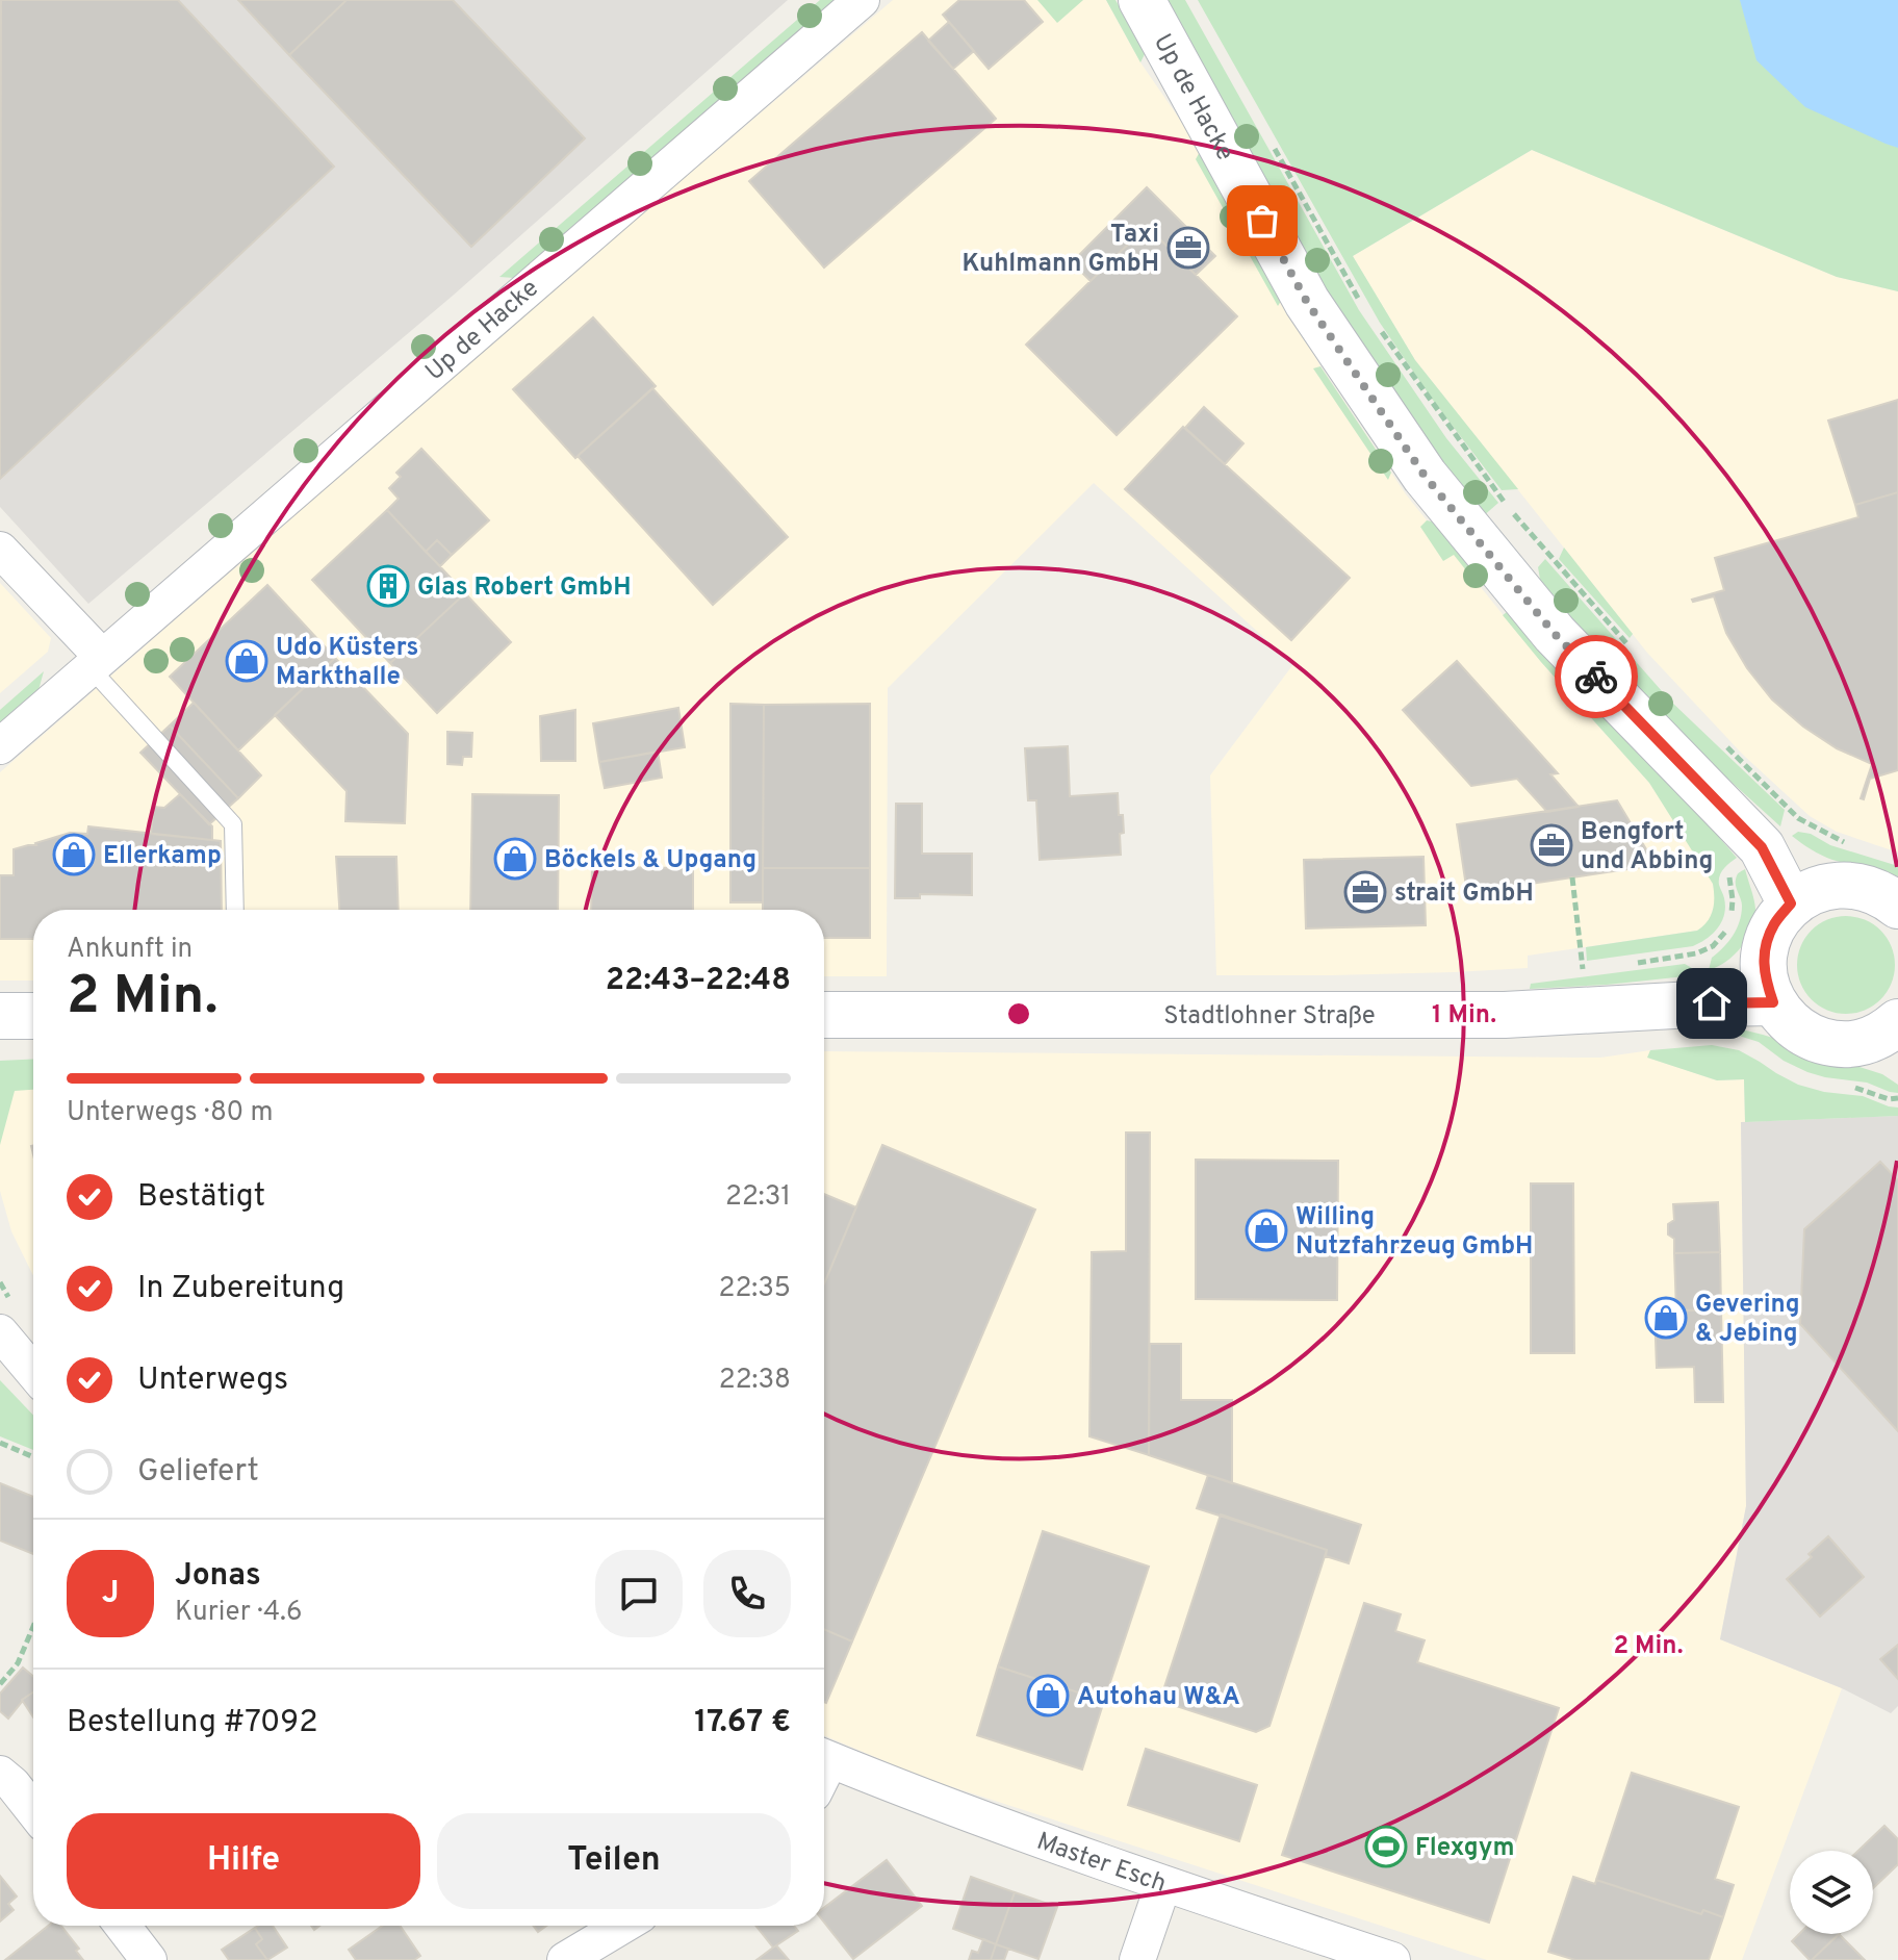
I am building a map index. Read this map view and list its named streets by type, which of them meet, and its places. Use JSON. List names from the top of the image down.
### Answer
{
  "streets": {
    "street": ["Up de Hacke", "Stadtlohner Straße", "Master Esch"]
  },
  "places": {
    "office": ["Taxi Kuhlmann GmbH", "Bengfort und Abbing", "strait GmbH"],
    "building": ["Glas Robert GmbH"],
    "shop": [
      "Udo Küsters Markthalle",
      "Ellerkamp",
      "Böckels & Upgang",
      "Willing Nutzfahrzeug GmbH",
      "Gevering & Jebing",
      "Autohau W&A"
    ],
    "sports": ["Flexgym"]
  },
  "page": {
    "heading": ["2 Min.", "Ankunft in", "22:43–22:48"],
    "panel": [
      "Jonas",
      "Kurier · 4.6",
      "Bestellung #7092",
      "17.67 €"
    ],
    "bar": "Unterwegs · 80 m",
    "list": [
      ["Bestätigt", "22:31"],
      ["In Zubereitung", "22:35"],
      ["Unterwegs", "22:38"],
      "Geliefert"
    ],
    "round": "J",
    "buttons": ["Hilfe", "Teilen"]
  },
  "rings": ["1 Min.", "2 Min."]
}
